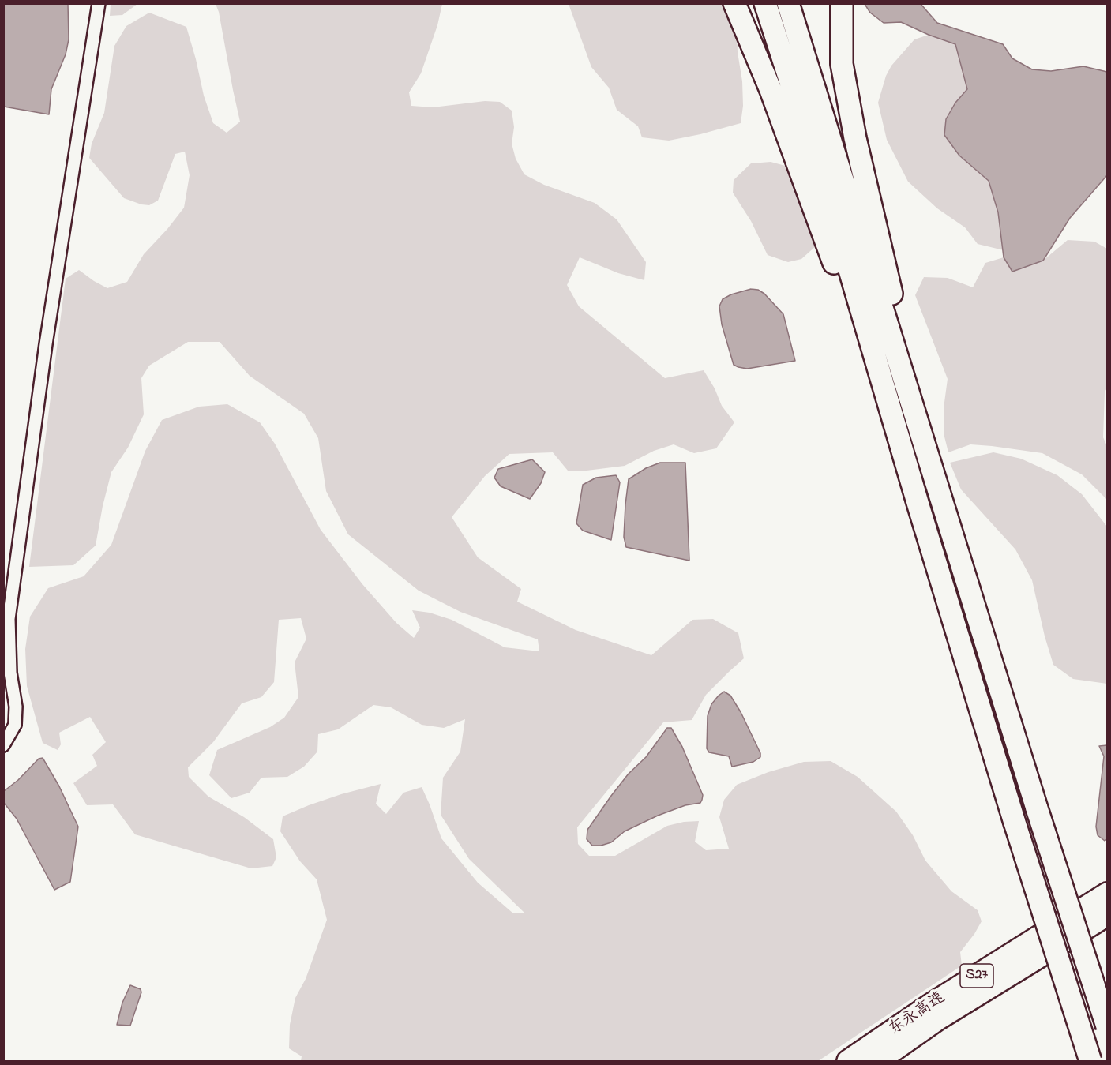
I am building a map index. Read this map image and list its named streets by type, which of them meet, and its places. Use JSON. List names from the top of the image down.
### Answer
{
  "streets": {
    "highway": ["S27", "东永高速"]
  }
}
